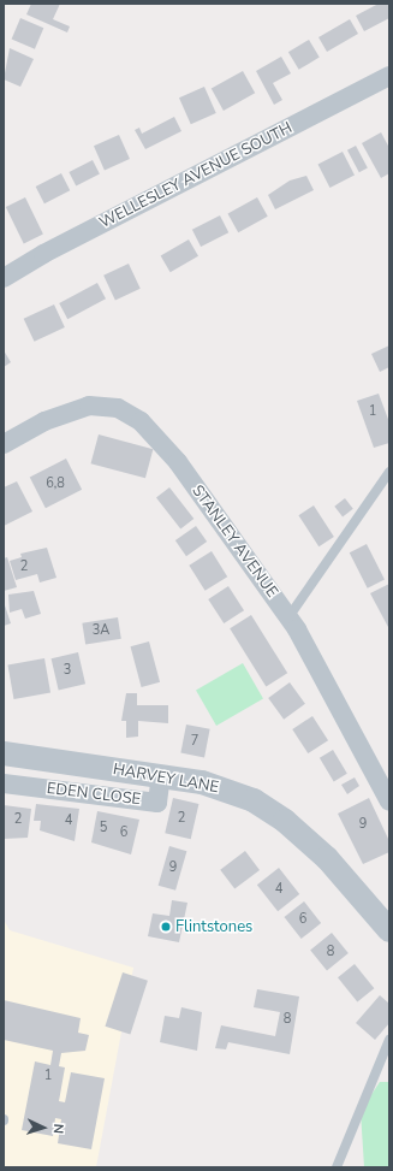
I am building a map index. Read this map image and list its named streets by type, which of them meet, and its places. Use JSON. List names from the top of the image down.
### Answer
{
  "streets": {
    "street": [
      "WELLESLEY AVENUE SOUTH",
      "STANLEY AVENUE",
      "HARVEY LANE",
      "EDEN CLOSE"
    ]
  },
  "crossings": [
    ["HARVEY LANE", "EDEN CLOSE"]
  ],
  "places": ["Flintstones"],
  "house_numbers": [
    "1",
    "6,8",
    "2",
    "3A",
    "3",
    "7",
    "2",
    "2",
    "4",
    "9",
    "5",
    "6",
    "9",
    "4",
    "6",
    "8",
    "8",
    "1"
  ],
  "north": "right"
}
